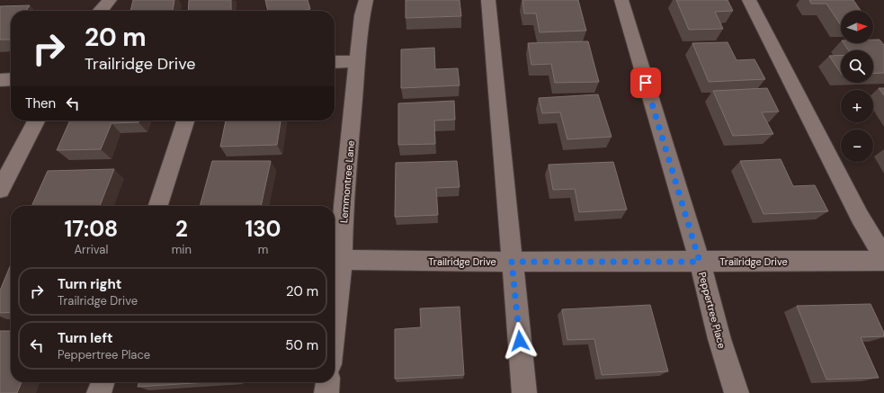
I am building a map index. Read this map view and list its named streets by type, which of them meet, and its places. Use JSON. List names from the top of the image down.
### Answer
{
  "streets": {
    "street": ["Lemmontree Lane", "Trailridge Drive", "Peppertree Place"]
  },
  "crossings": [
    ["Lemmontree Lane", "Trailridge Drive"],
    ["Trailridge Drive", "Peppertree Place"]
  ],
  "north": "right",
  "page": {
    "map_buttons": ["+", "−"],
    "turn": ["20 m", "Trailridge Drive"],
    "then": "Then",
    "eta": [
      "17:08",
      "Arrival",
      "2",
      "min",
      "130",
      "m"
    ],
    "list": [
      {
        "name": "Turn right",
        "note": "Trailridge Drive",
        "value": "20 m"
      },
      {
        "name": "Turn left",
        "note": "Peppertree Place",
        "value": "50 m"
      }
    ]
  }
}
